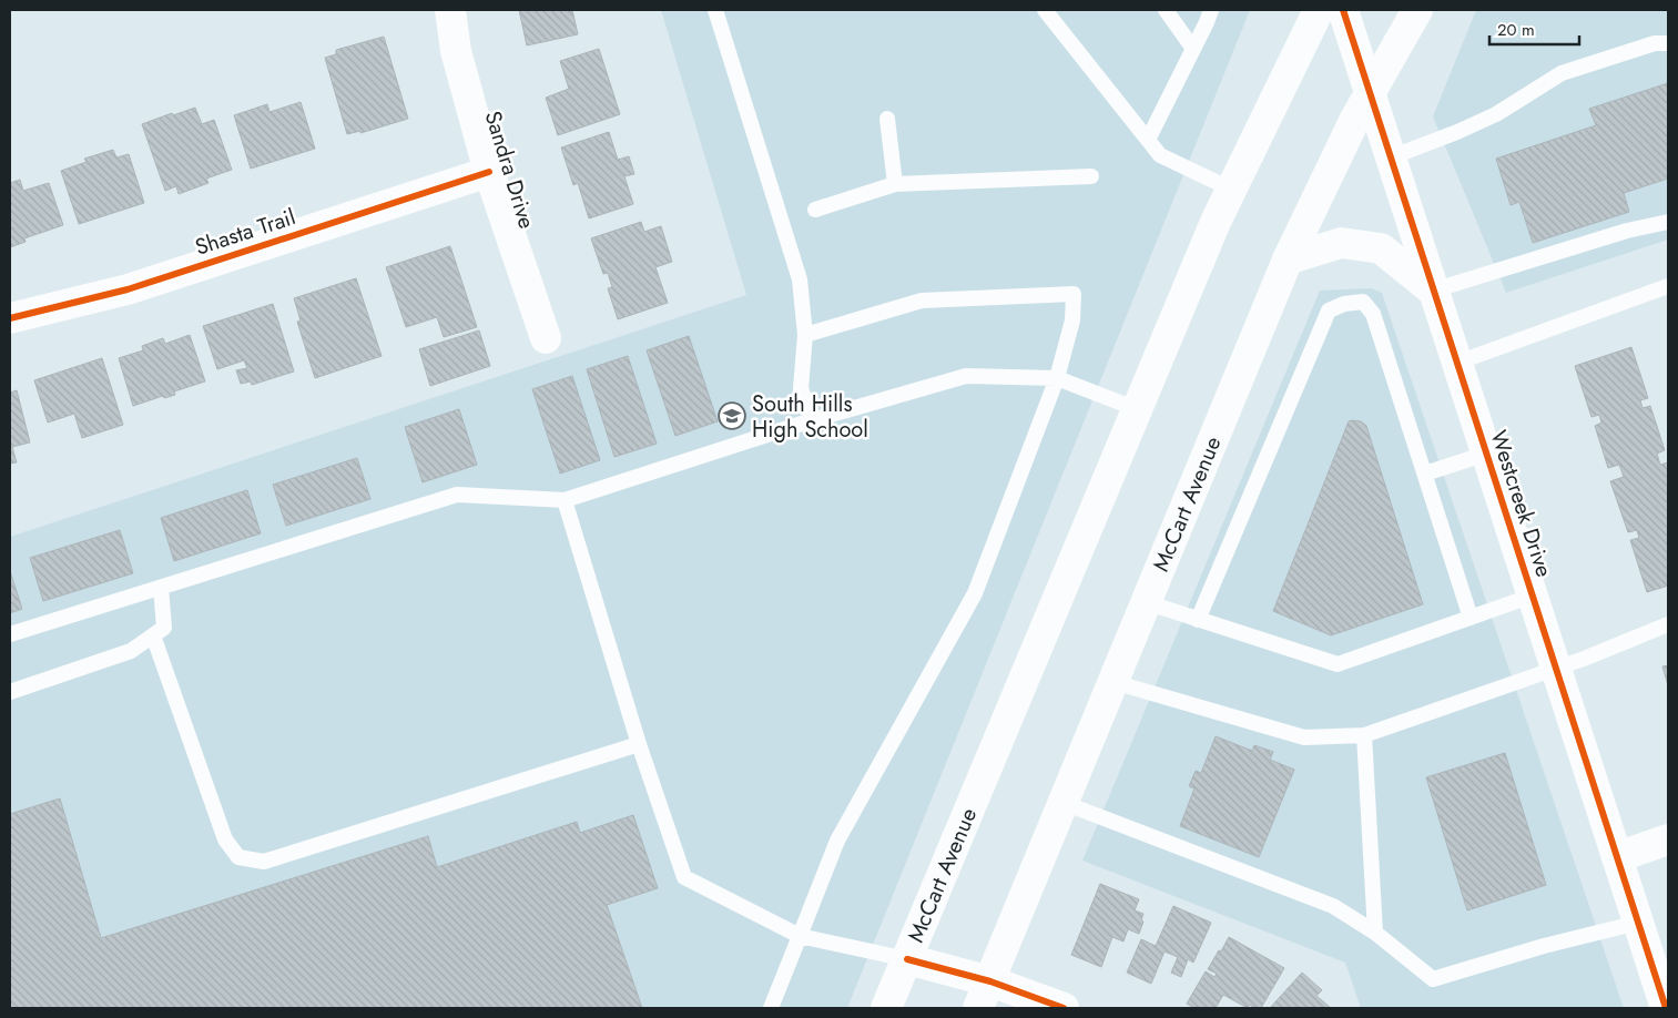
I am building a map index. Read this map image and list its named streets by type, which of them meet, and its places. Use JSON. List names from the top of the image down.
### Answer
{
  "streets": {
    "main road": [
      "Sandra Drive",
      "Shasta Trail",
      "McCart Avenue",
      "Westcreek Drive"
    ]
  },
  "crossings": [
    ["Sandra Drive", "Shasta Trail"],
    ["McCart Avenue", "Westcreek Drive"]
  ],
  "places": {
    "school or university": ["South Hills High School"]
  },
  "scale_bar": "20 m"
}
